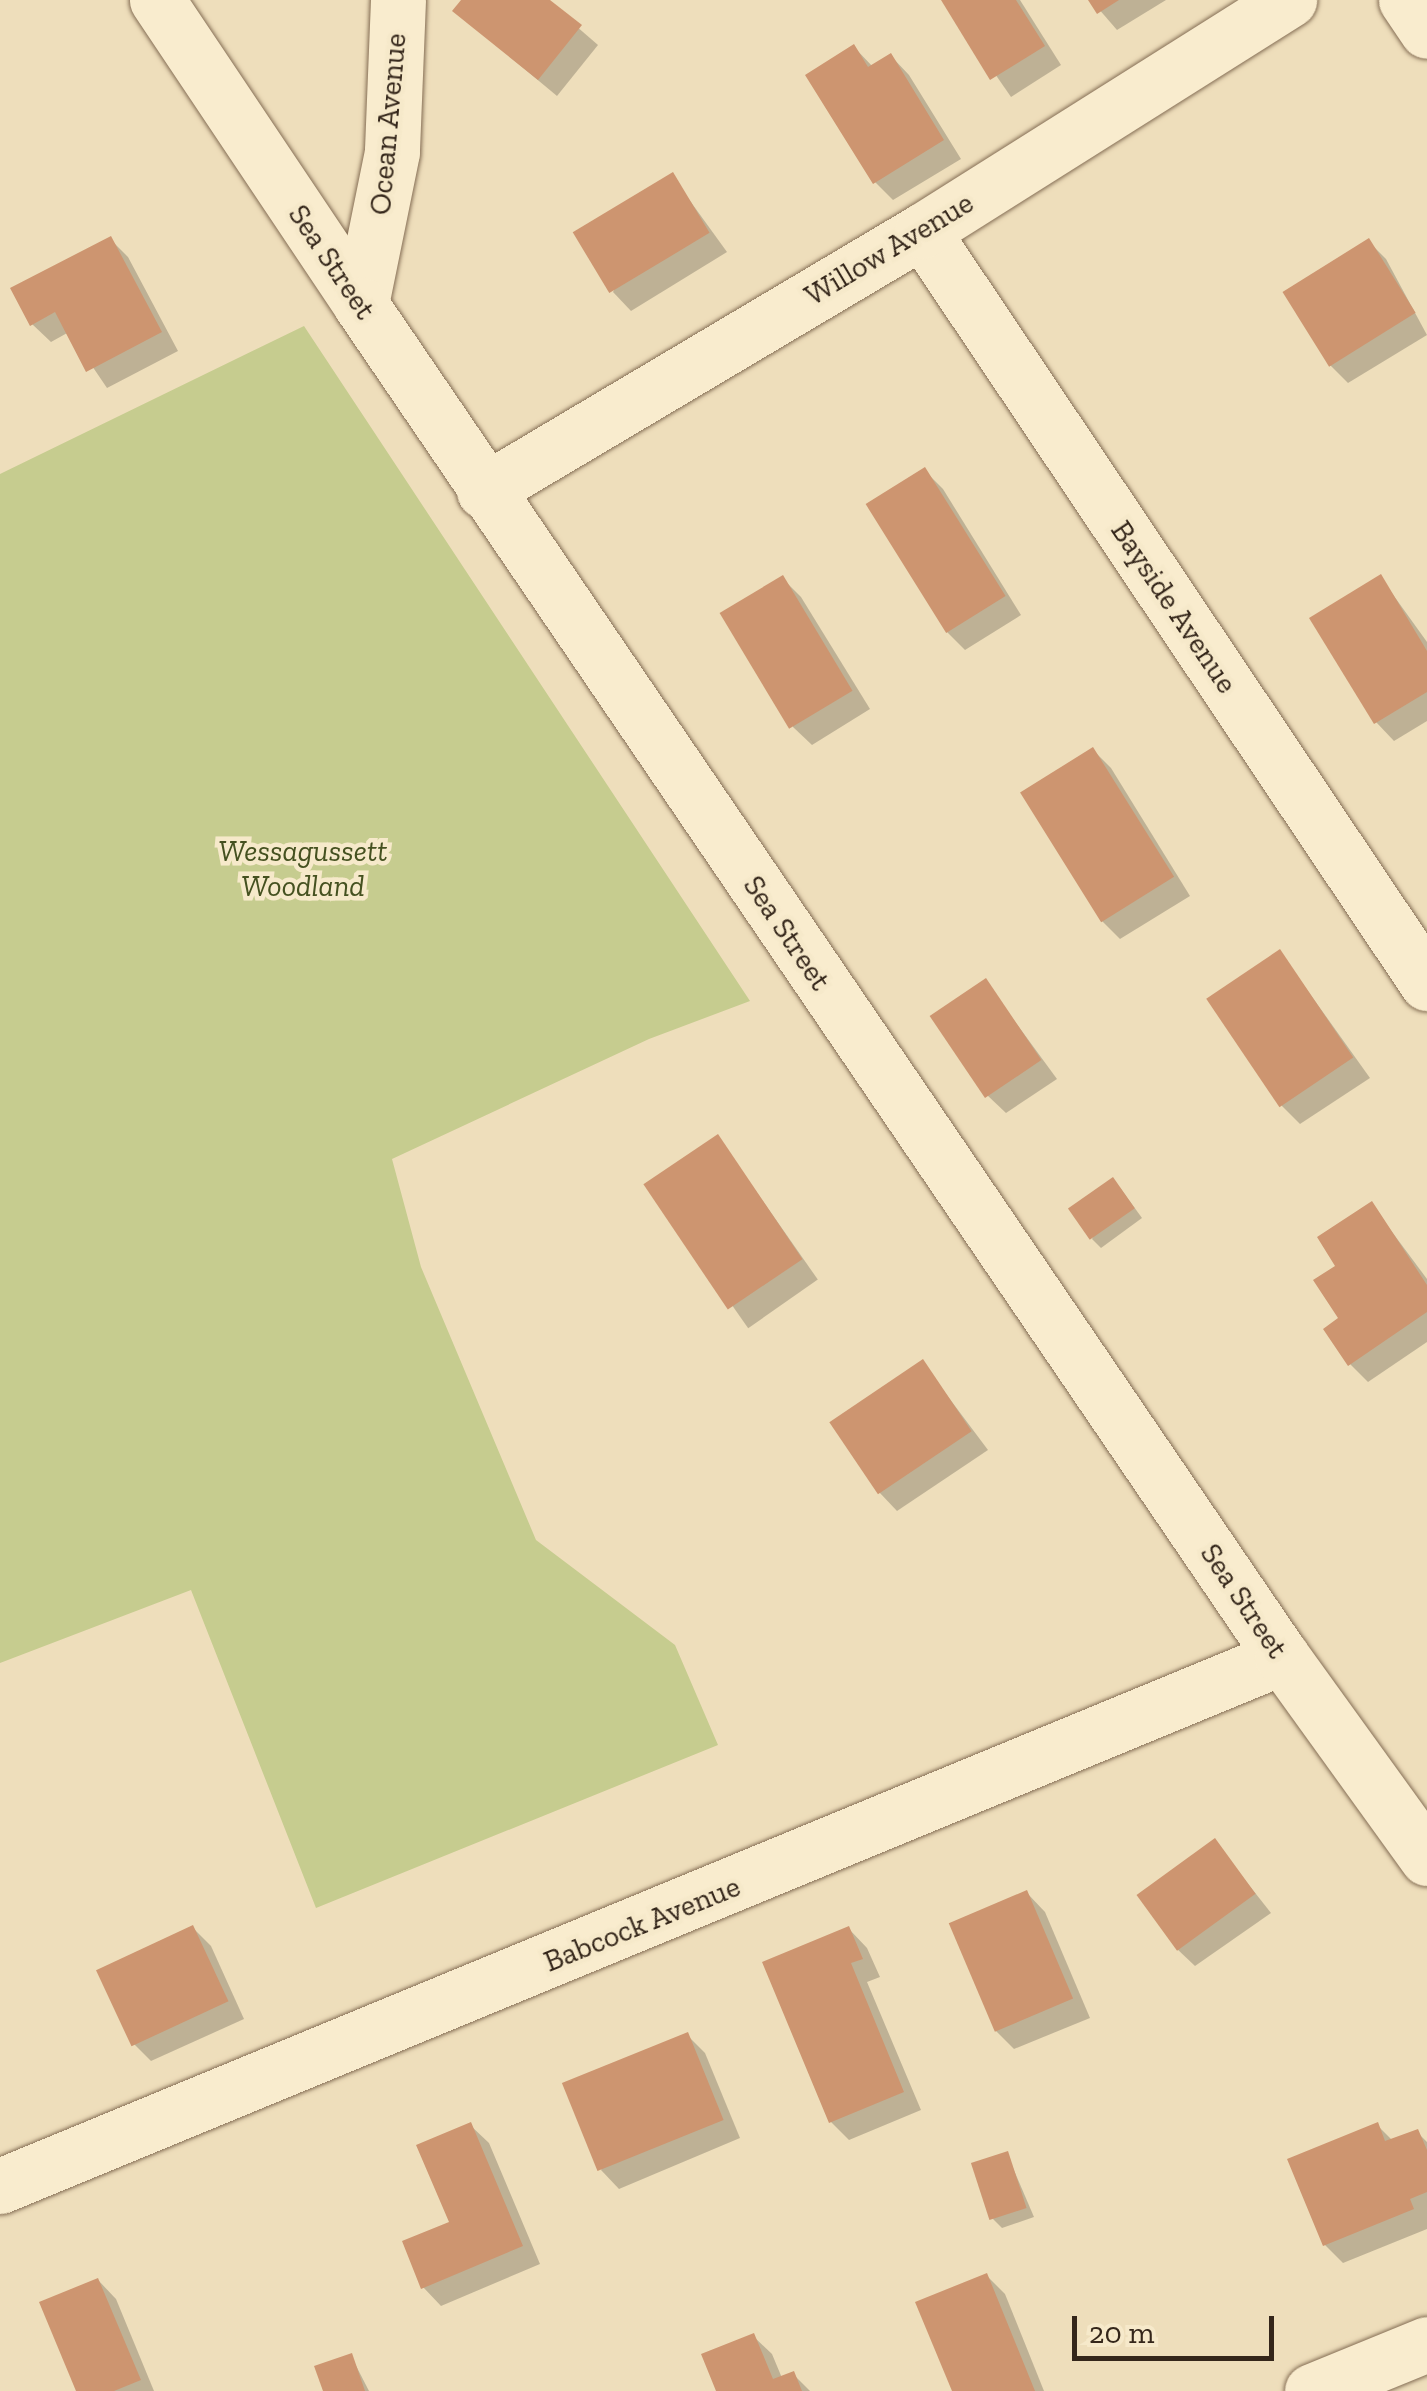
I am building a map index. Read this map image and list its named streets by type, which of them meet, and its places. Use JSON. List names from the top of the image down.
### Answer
{
  "streets": {
    "street": [
      "Ocean Avenue",
      "Willow Avenue",
      "Sea Street",
      "Bayside Avenue",
      "Babcock Avenue"
    ]
  },
  "crossings": [
    ["Ocean Avenue", "Sea Street"],
    ["Willow Avenue", "Sea Street"],
    ["Willow Avenue", "Bayside Avenue"],
    ["Sea Street", "Babcock Avenue"]
  ],
  "parks": ["Wessagussett Woodland"],
  "scale_bar": "20 m"
}
